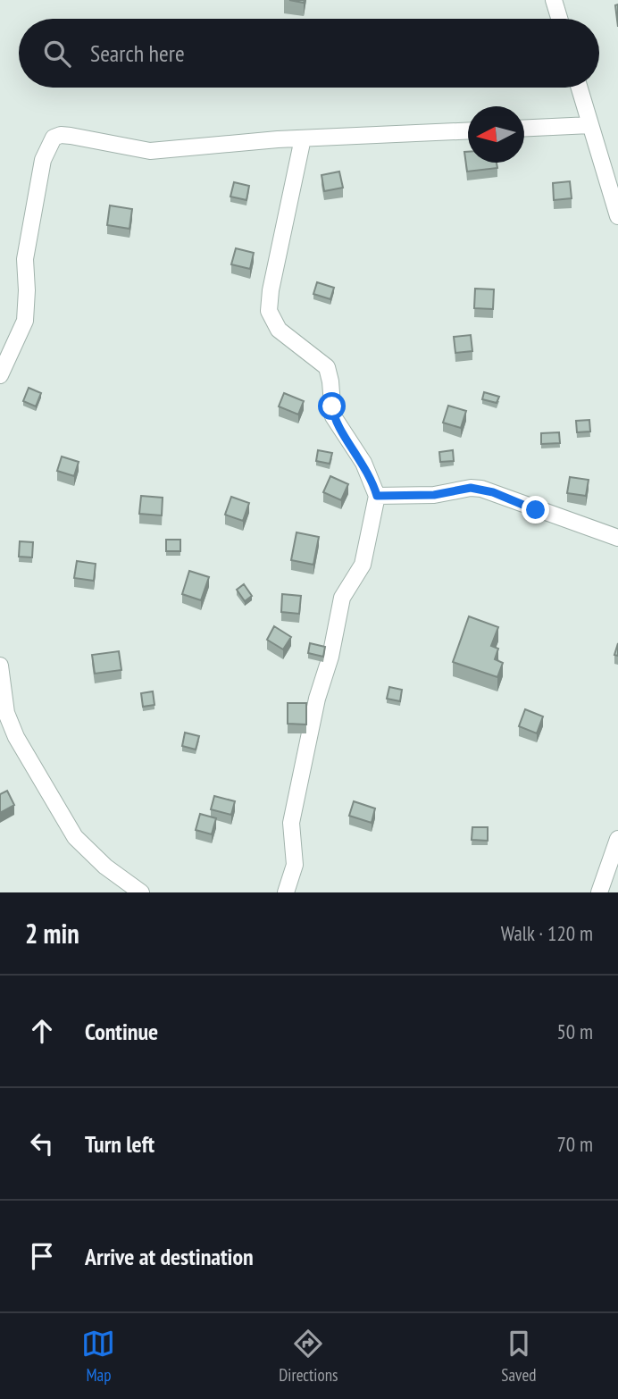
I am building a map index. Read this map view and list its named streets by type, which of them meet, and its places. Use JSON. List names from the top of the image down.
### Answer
{
  "north": "left",
  "page": {
    "search": "Search here",
    "heading": ["2 min", "Walk · 120 m"],
    "list": [
      ["Continue", "50 m"],
      ["Turn left", "70 m"],
      "Arrive at destination"
    ],
    "nav": ["Map", "Directions", "Saved"]
  }
}
